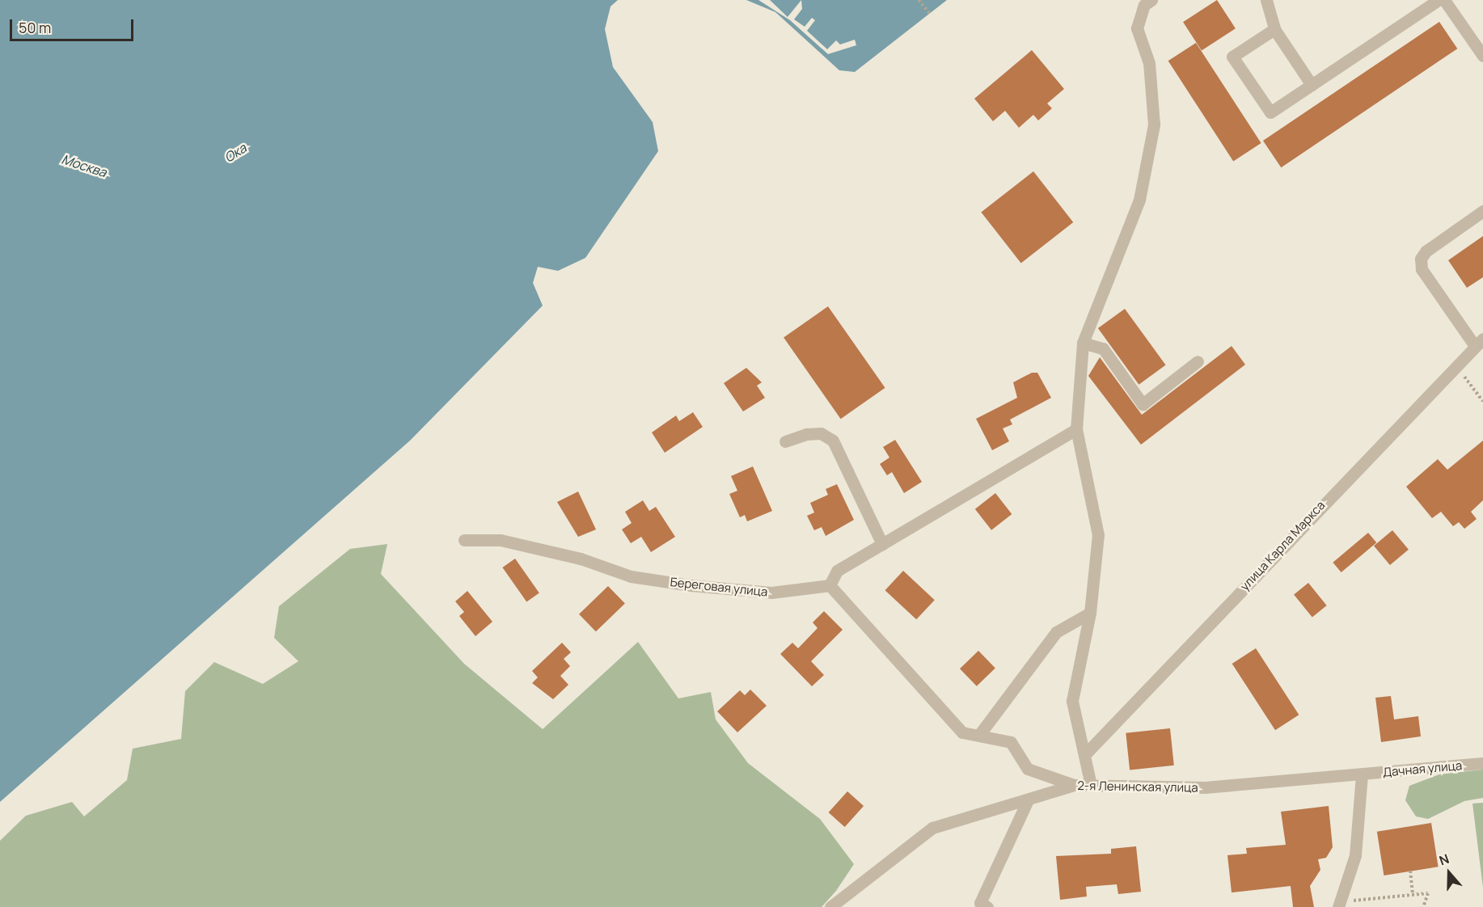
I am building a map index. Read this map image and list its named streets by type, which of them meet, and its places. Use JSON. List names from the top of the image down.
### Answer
{
  "streets": {
    "street": [
      "улица Карла Маркса",
      "Береговая улица",
      "Дачная улица",
      "2-я Ленинская улица"
    ]
  },
  "crossings": [
    ["Дачная улица", "2-я Ленинская улица"]
  ],
  "water": ["Ока", "Москва"],
  "scale_bar": "50 m",
  "north": "top"
}
